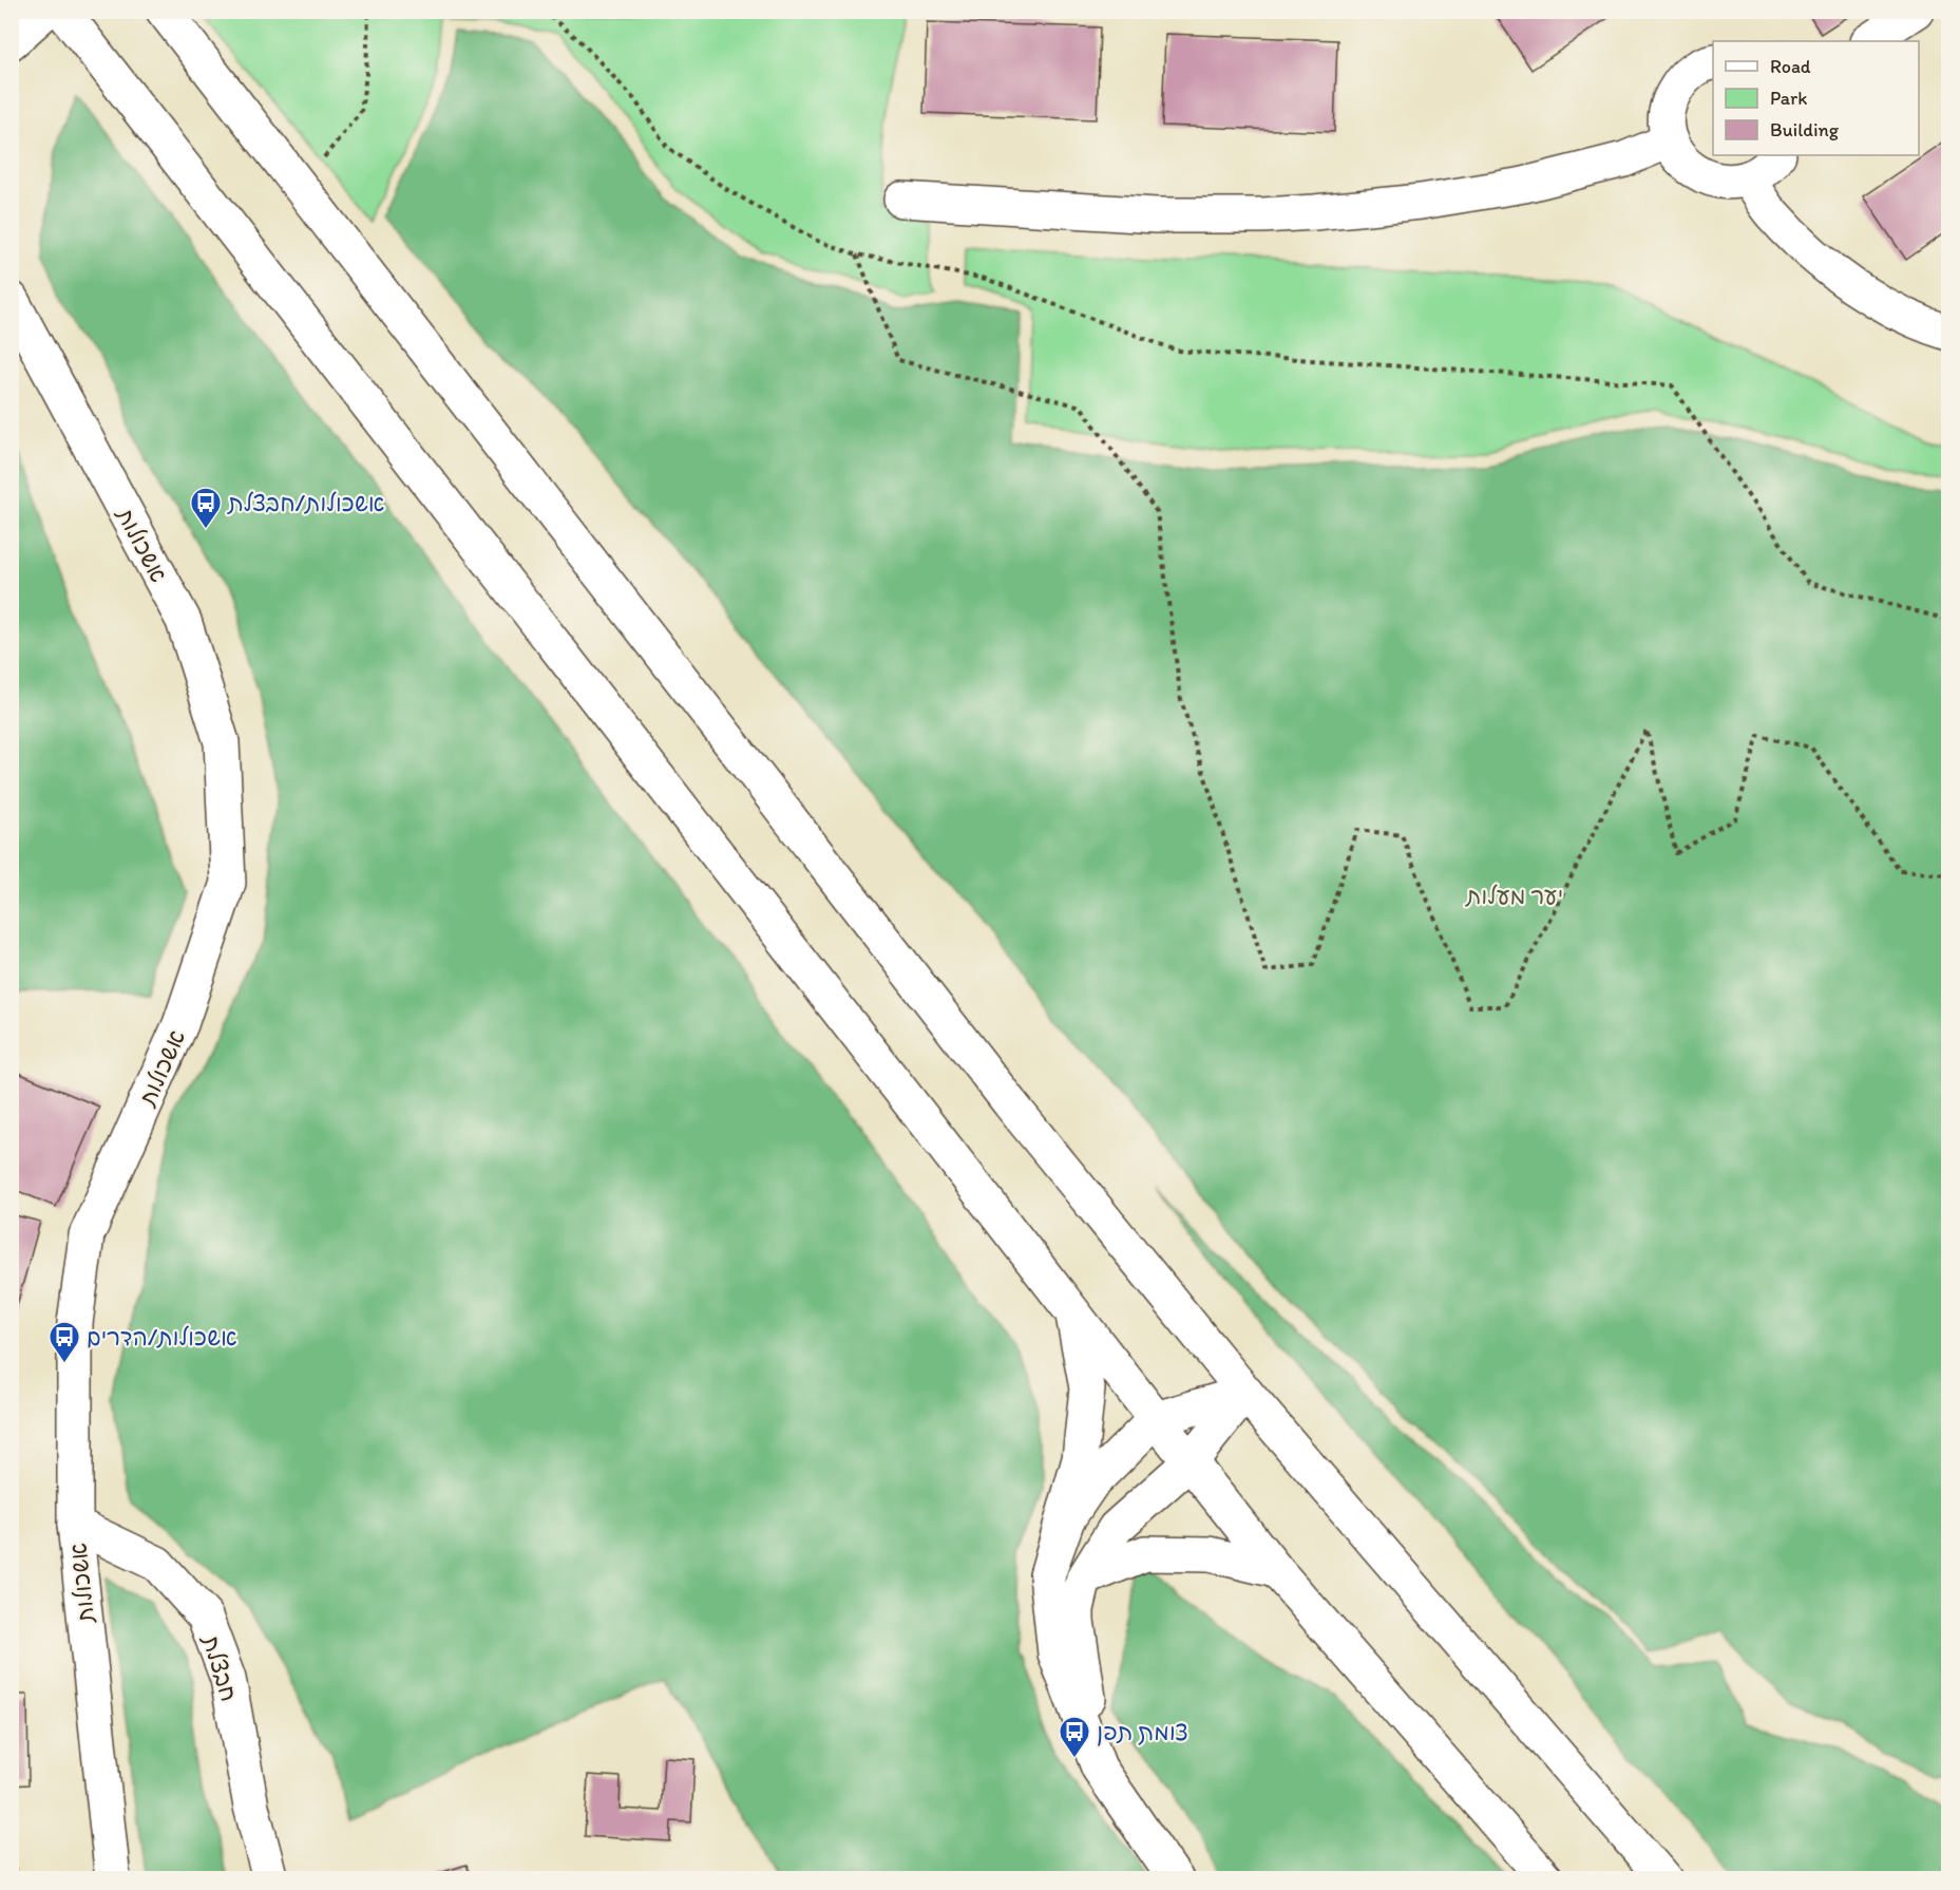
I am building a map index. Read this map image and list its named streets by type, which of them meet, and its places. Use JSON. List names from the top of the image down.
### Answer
{
  "streets": {
    "main road": ["אשכולות", "חבצלת"]
  },
  "crossings": [
    ["אשכולות", "חבצלת"]
  ],
  "parks": ["יער מעלות"],
  "places": {
    "bus stop": ["אשכולות/חבצלת", "אשכולות/הדרים", "צומת תפן"]
  },
  "legend": ["Road", "Park", "Building"]
}
